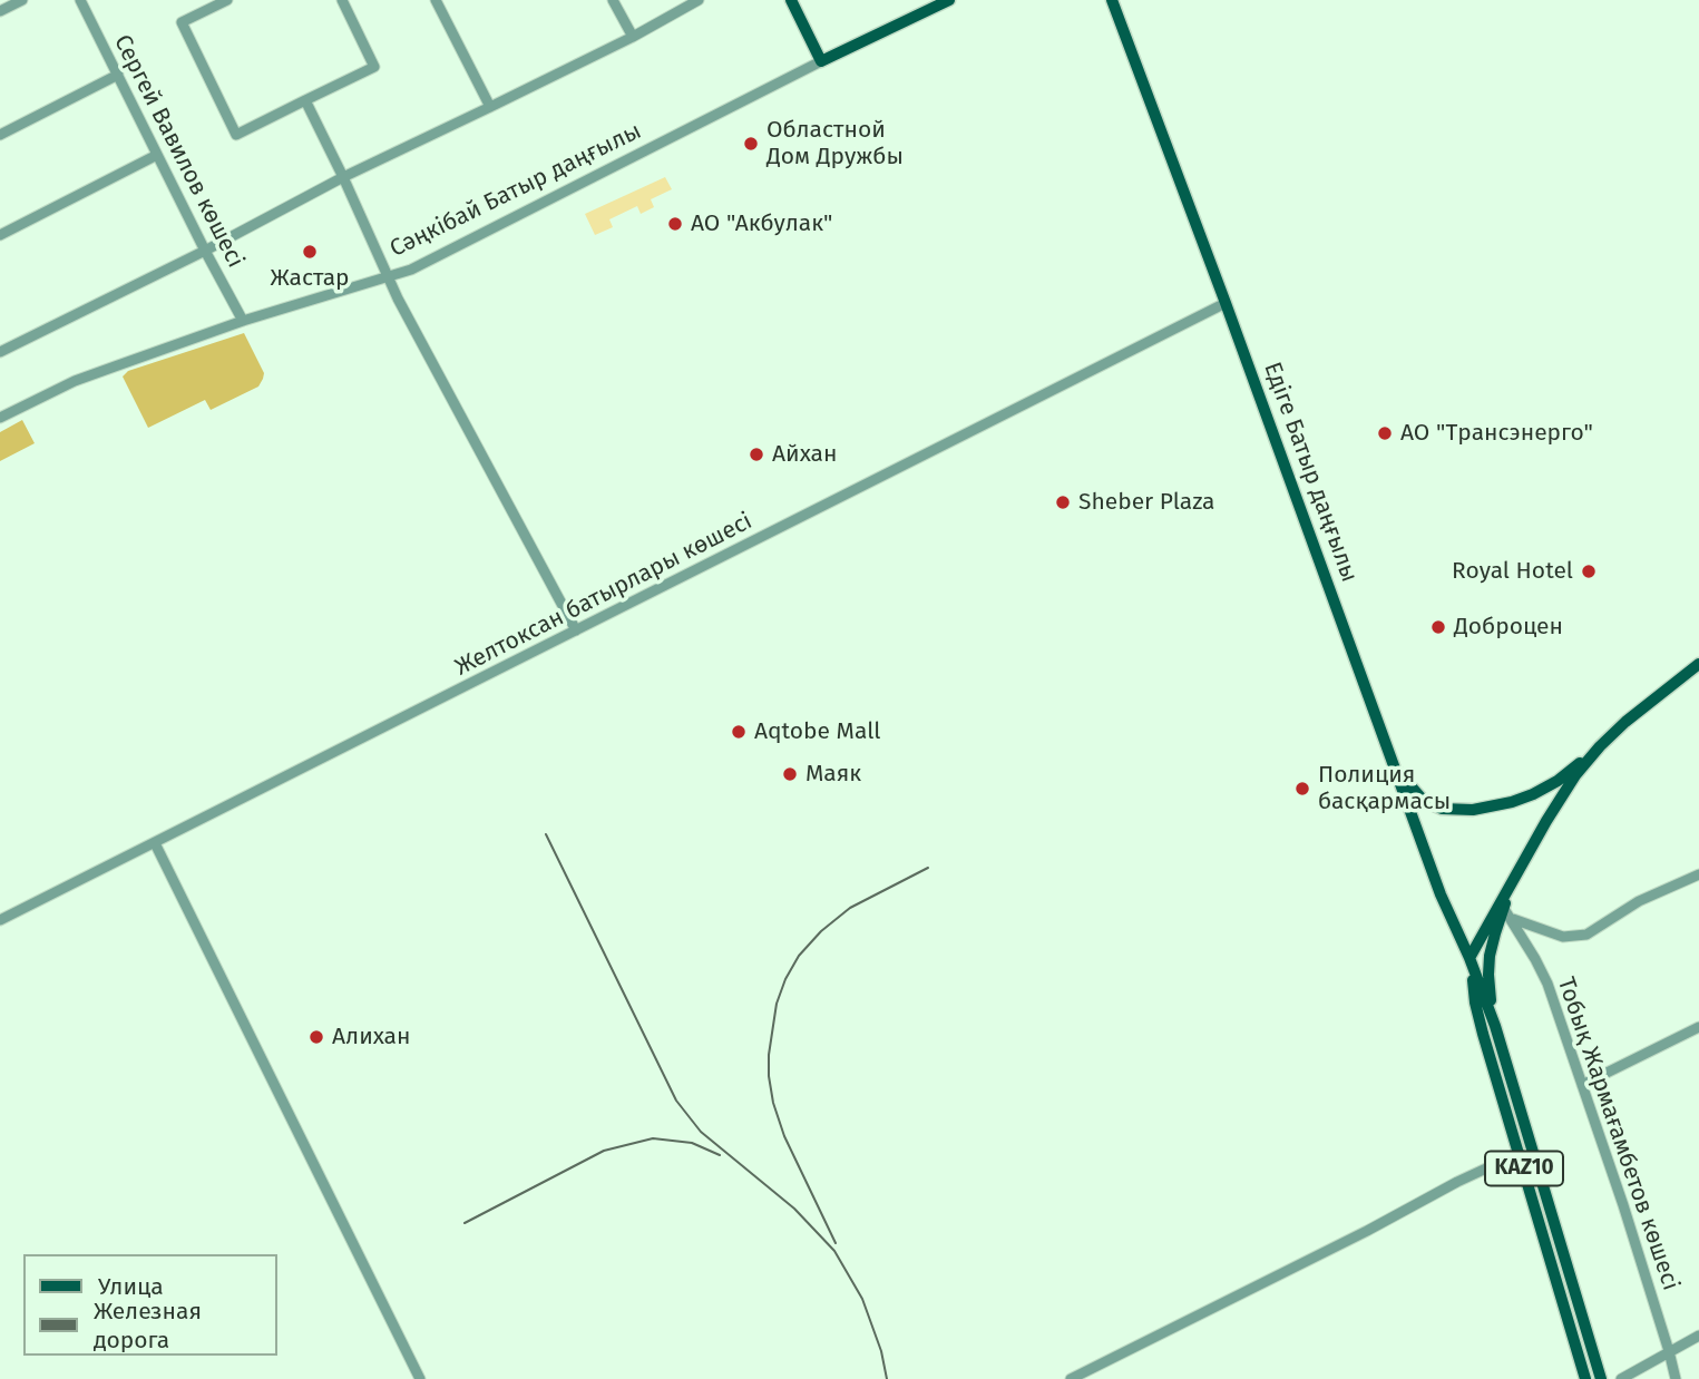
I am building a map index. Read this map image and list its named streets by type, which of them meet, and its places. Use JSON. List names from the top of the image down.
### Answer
{
  "streets": {
    "main road": ["Сәңкібай Батыр даңғылы", "Едіге Батыр даңғылы", "KAZ10"],
    "street": ["Сергей Вавилов көшесі", "Желтоксан батырлары көшесі", "Тобық Жармағамбетов көшесі"]
  },
  "crossings": [
    ["Сергей Вавилов көшесі", "Сәңкібай Батыр даңғылы"],
    ["Едіге Батыр даңғылы", "Желтоксан батырлары көшесі"],
    ["Едіге Батыр даңғылы", "KAZ10"],
    ["Тобық Жармағамбетов көшесі", "KAZ10"]
  ],
  "places": [
    "Областной Дом Дружбы",
    "АО \"Акбулак\"",
    "Жастар",
    "АО \"Трансэнерго\"",
    "Айхан",
    "Sheber Plaza",
    "Royal Hotel",
    "Доброцен",
    "Aqtobe Mall",
    "Маяк",
    "Полиция басқармасы",
    "Алихан"
  ],
  "legend": ["Улица", "Железная дорога"]
}
